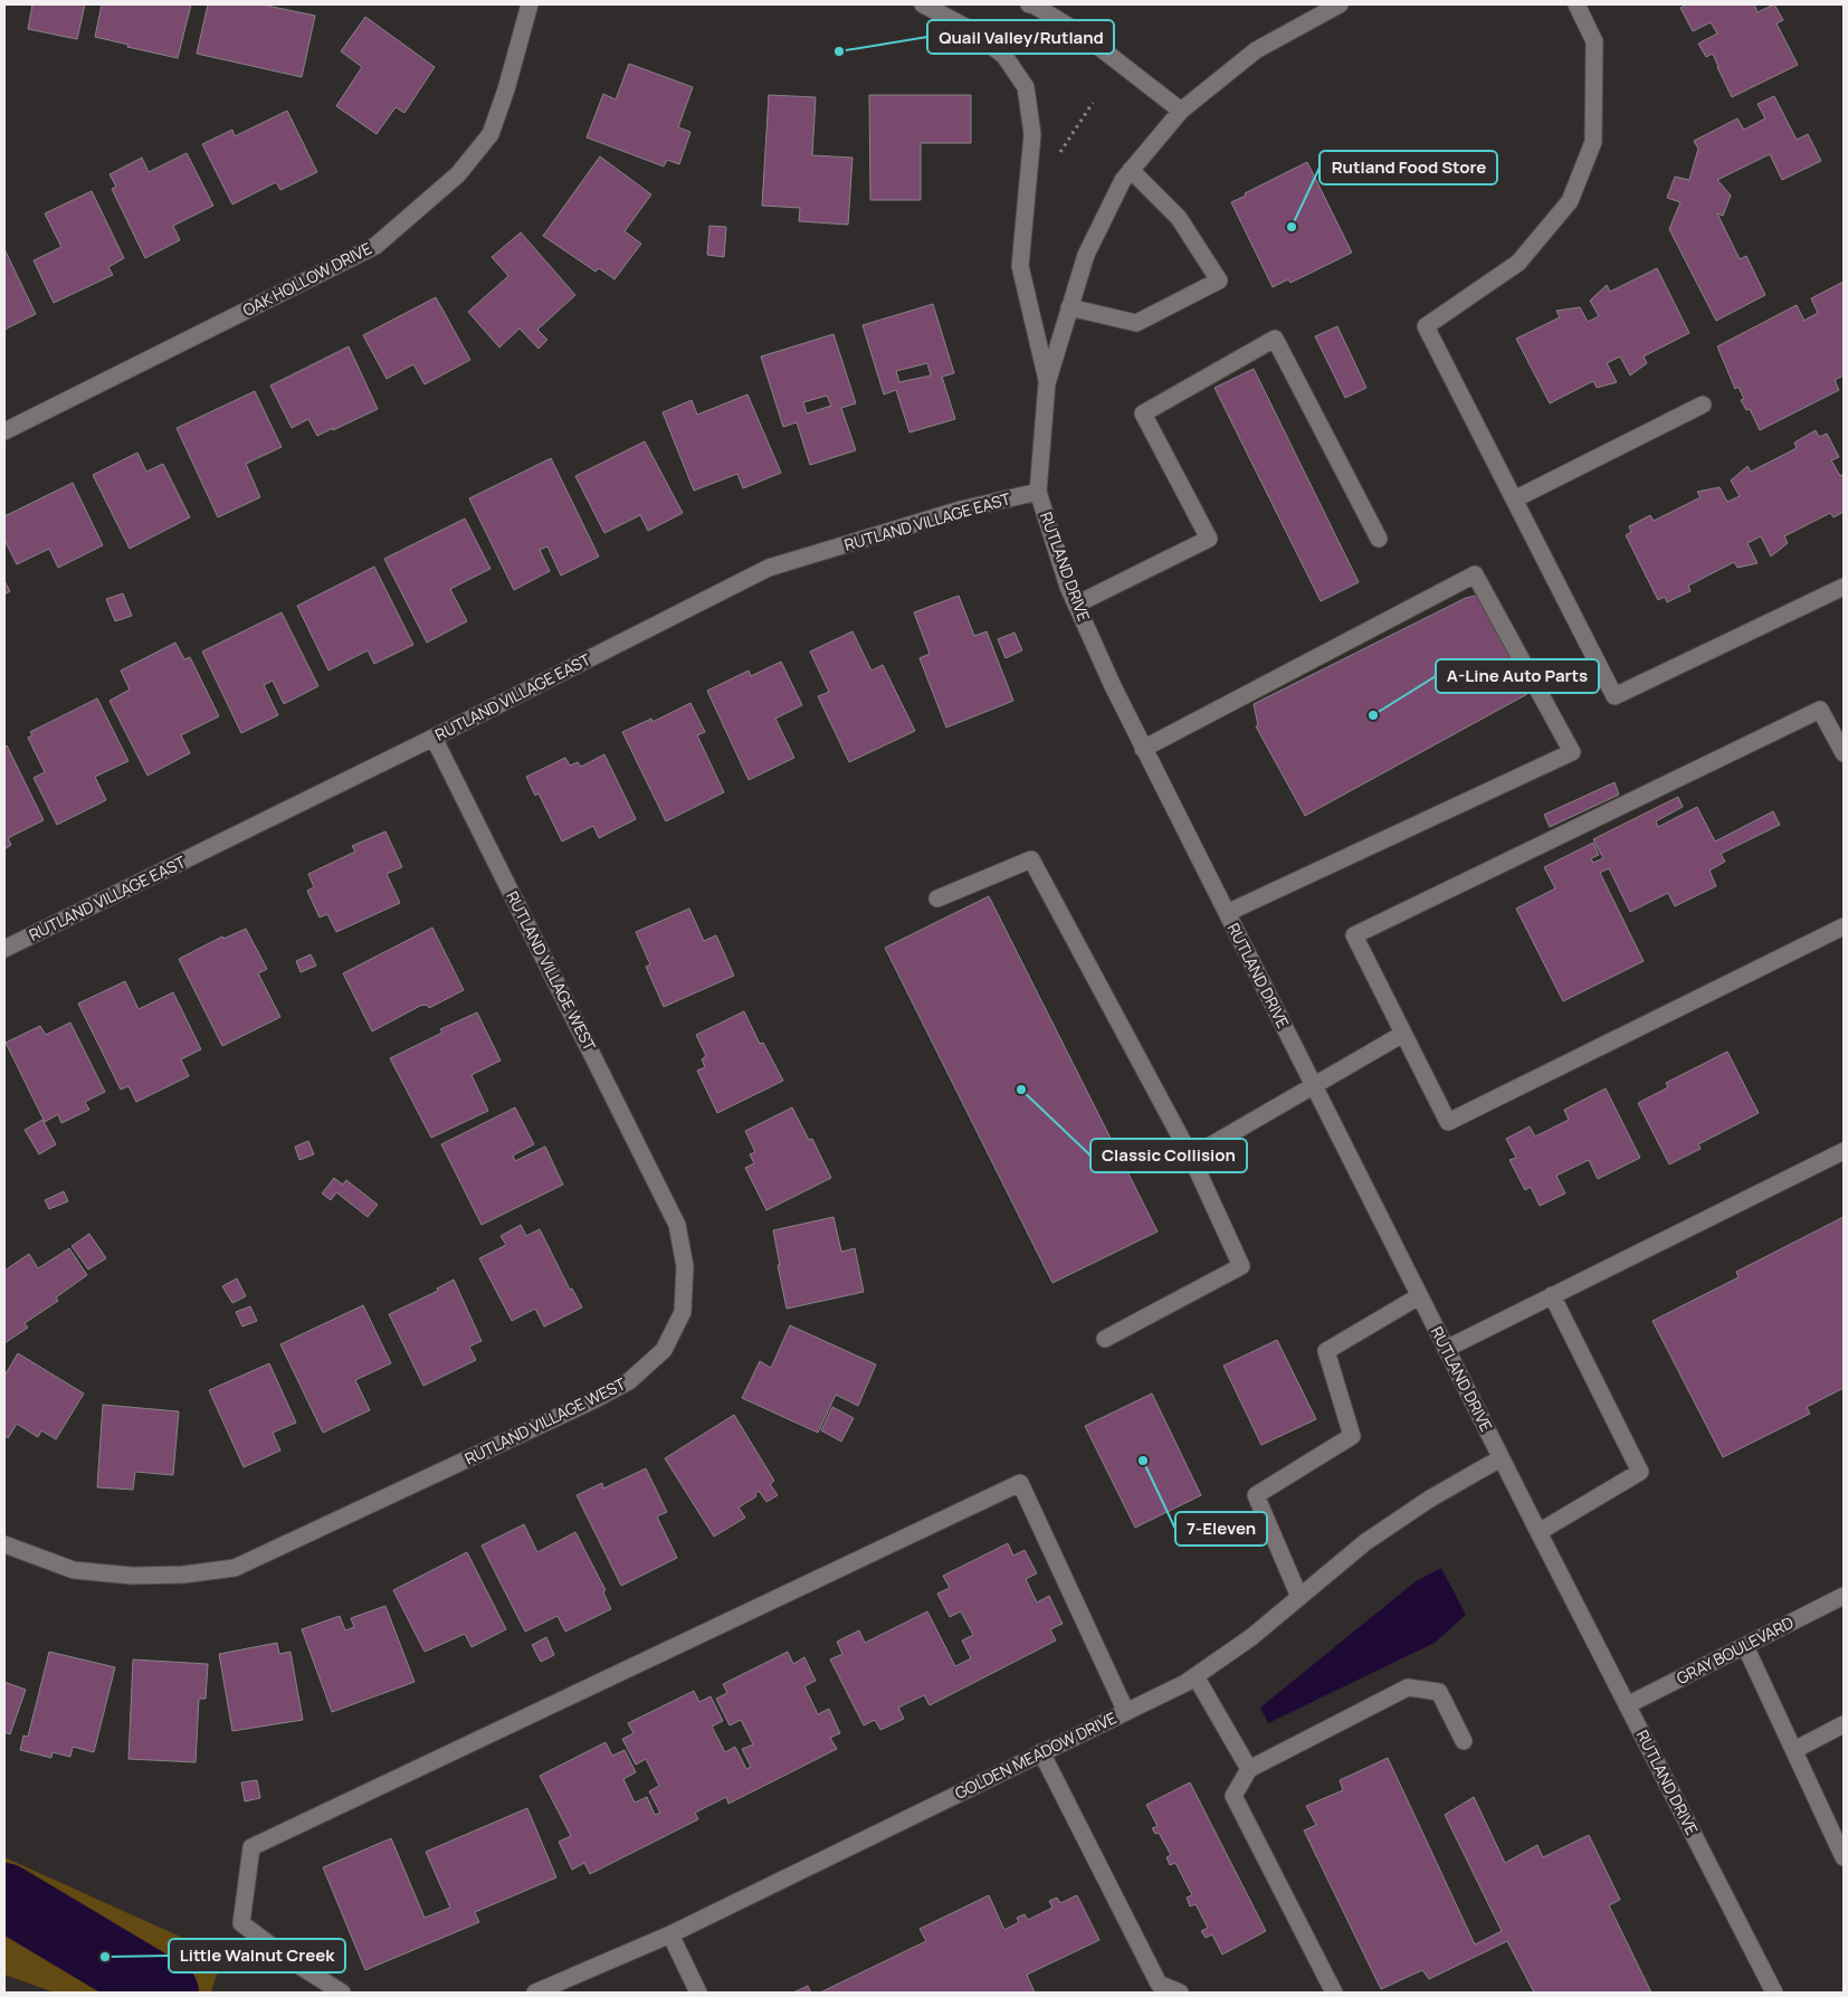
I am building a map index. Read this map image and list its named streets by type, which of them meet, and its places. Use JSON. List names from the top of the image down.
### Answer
{
  "streets": {
    "street": [
      "OAK HOLLOW DRIVE",
      "RUTLAND VILLAGE EAST",
      "RUTLAND DRIVE",
      "RUTLAND VILLAGE WEST",
      "GRAY BOULEVARD",
      "GOLDEN MEADOW DRIVE"
    ]
  },
  "crossings": [
    ["RUTLAND VILLAGE EAST", "RUTLAND DRIVE"],
    ["RUTLAND VILLAGE EAST", "RUTLAND VILLAGE WEST"],
    ["RUTLAND DRIVE", "GRAY BOULEVARD"],
    ["RUTLAND DRIVE", "GOLDEN MEADOW DRIVE"]
  ],
  "places": [
    "Quail Valley/Rutland",
    "Rutland Food Store",
    "A-Line Auto Parts",
    "Classic Collision",
    "7-Eleven",
    "Little Walnut Creek"
  ]
}
